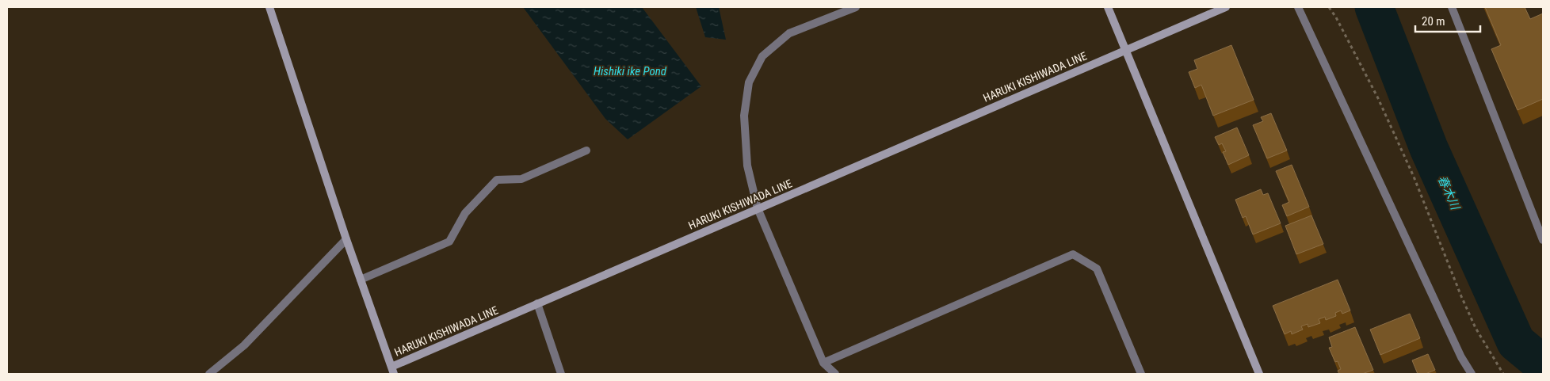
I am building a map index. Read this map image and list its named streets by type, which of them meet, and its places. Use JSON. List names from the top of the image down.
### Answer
{
  "streets": {
    "main road": ["HARUKI KISHIWADA LINE"]
  },
  "water": ["Hishiki ike Pond", "春木川"],
  "scale_bar": "20 m"
}
